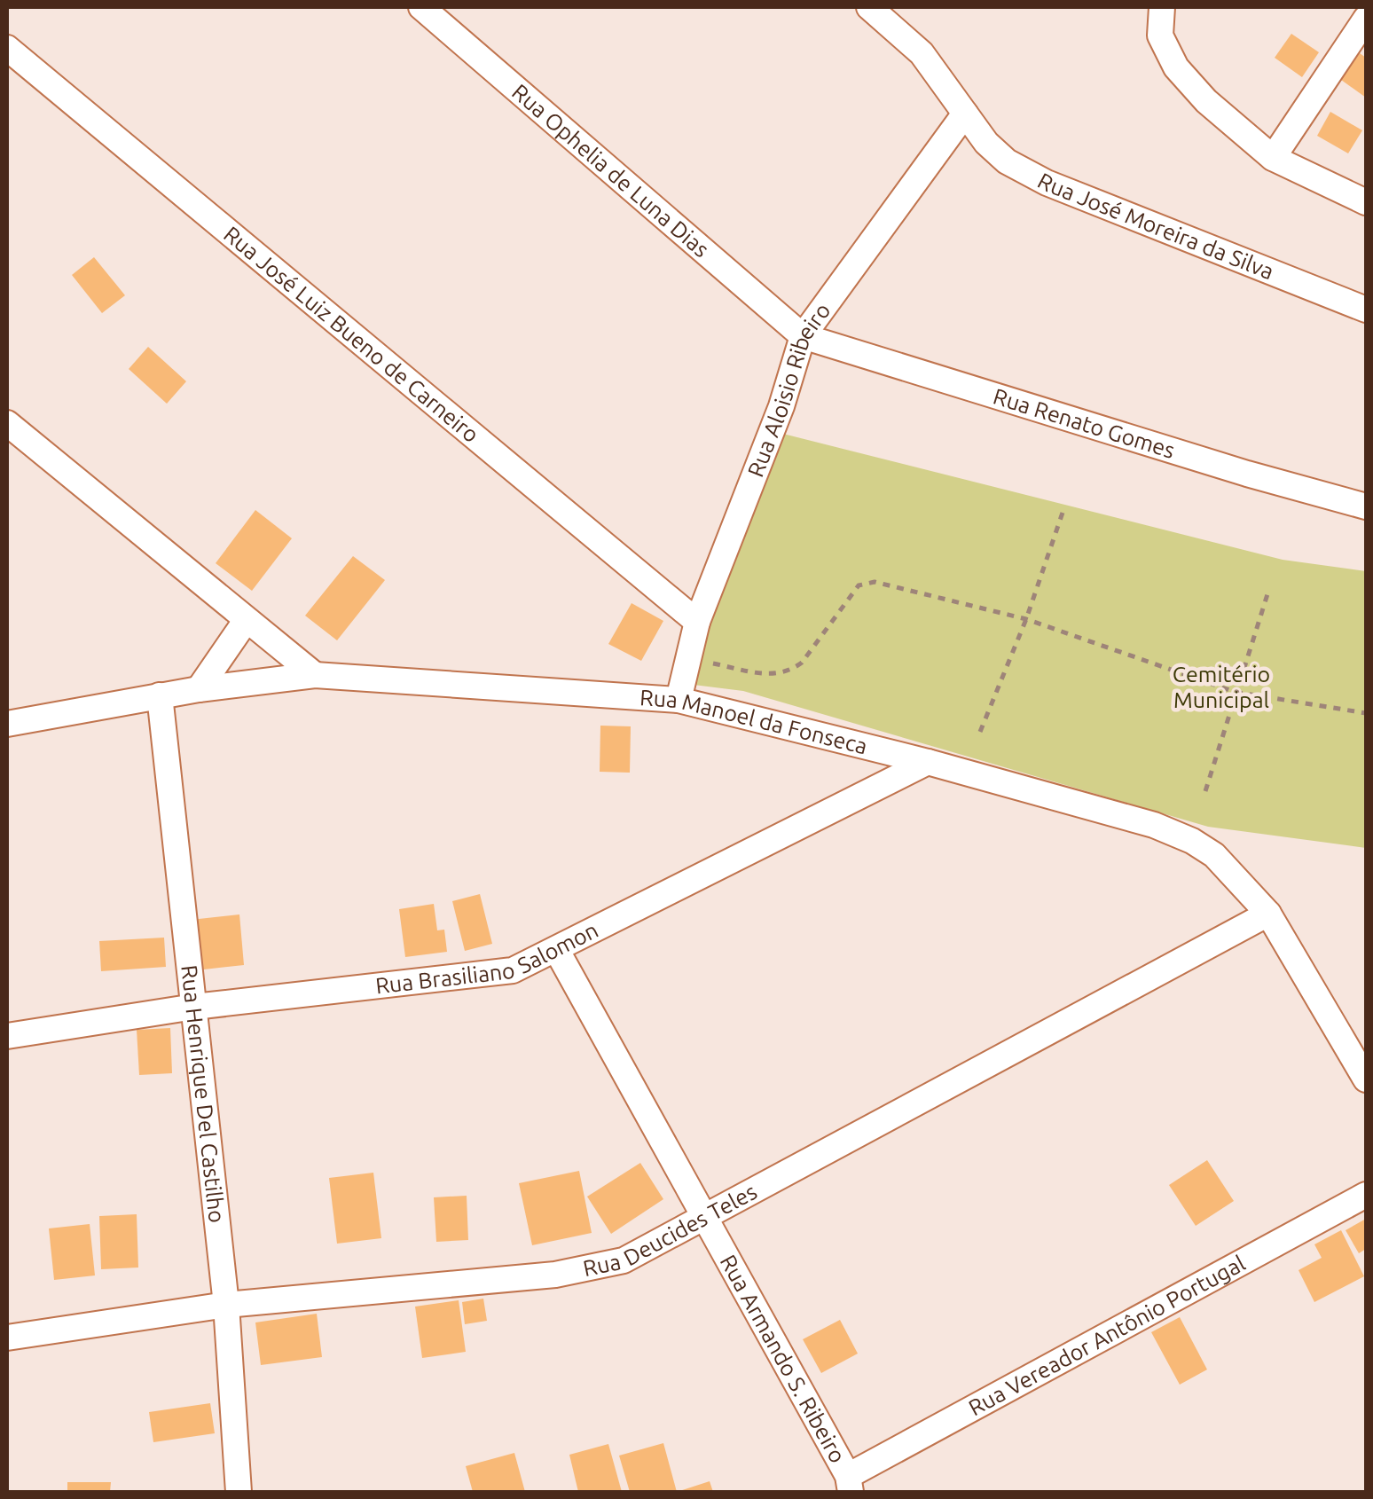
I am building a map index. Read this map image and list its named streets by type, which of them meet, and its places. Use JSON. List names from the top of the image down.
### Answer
{
  "streets": {
    "street": [
      "Rua Ophelia de Luna Dias",
      "Rua José Moreira da Silva",
      "Rua José Luiz Bueno de Carneiro",
      "Rua Aloisio Ribeiro",
      "Rua Renato Gomes",
      "Rua Manoel da Fonseca",
      "Rua Brasiliano Salomon",
      "Rua Henrique Del Castilho",
      "Rua Deucides Teles",
      "Rua Vereador Antônio Portugal",
      "Rua Armando S. Ribeiro"
    ]
  },
  "crossings": [
    ["Rua Ophelia de Luna Dias", "Rua Aloisio Ribeiro"],
    ["Rua Ophelia de Luna Dias", "Rua Renato Gomes"],
    ["Rua José Moreira da Silva", "Rua Aloisio Ribeiro"],
    ["Rua José Luiz Bueno de Carneiro", "Rua Aloisio Ribeiro"],
    ["Rua Aloisio Ribeiro", "Rua Renato Gomes"],
    ["Rua Aloisio Ribeiro", "Rua Manoel da Fonseca"],
    ["Rua Manoel da Fonseca", "Rua Brasiliano Salomon"],
    ["Rua Manoel da Fonseca", "Rua Henrique Del Castilho"],
    ["Rua Manoel da Fonseca", "Rua Deucides Teles"],
    ["Rua Brasiliano Salomon", "Rua Henrique Del Castilho"],
    ["Rua Brasiliano Salomon", "Rua Armando S. Ribeiro"],
    ["Rua Henrique Del Castilho", "Rua Deucides Teles"],
    ["Rua Deucides Teles", "Rua Armando S. Ribeiro"],
    ["Rua Vereador Antônio Portugal", "Rua Armando S. Ribeiro"]
  ],
  "parks": ["Cemitério Municipal"]
}
